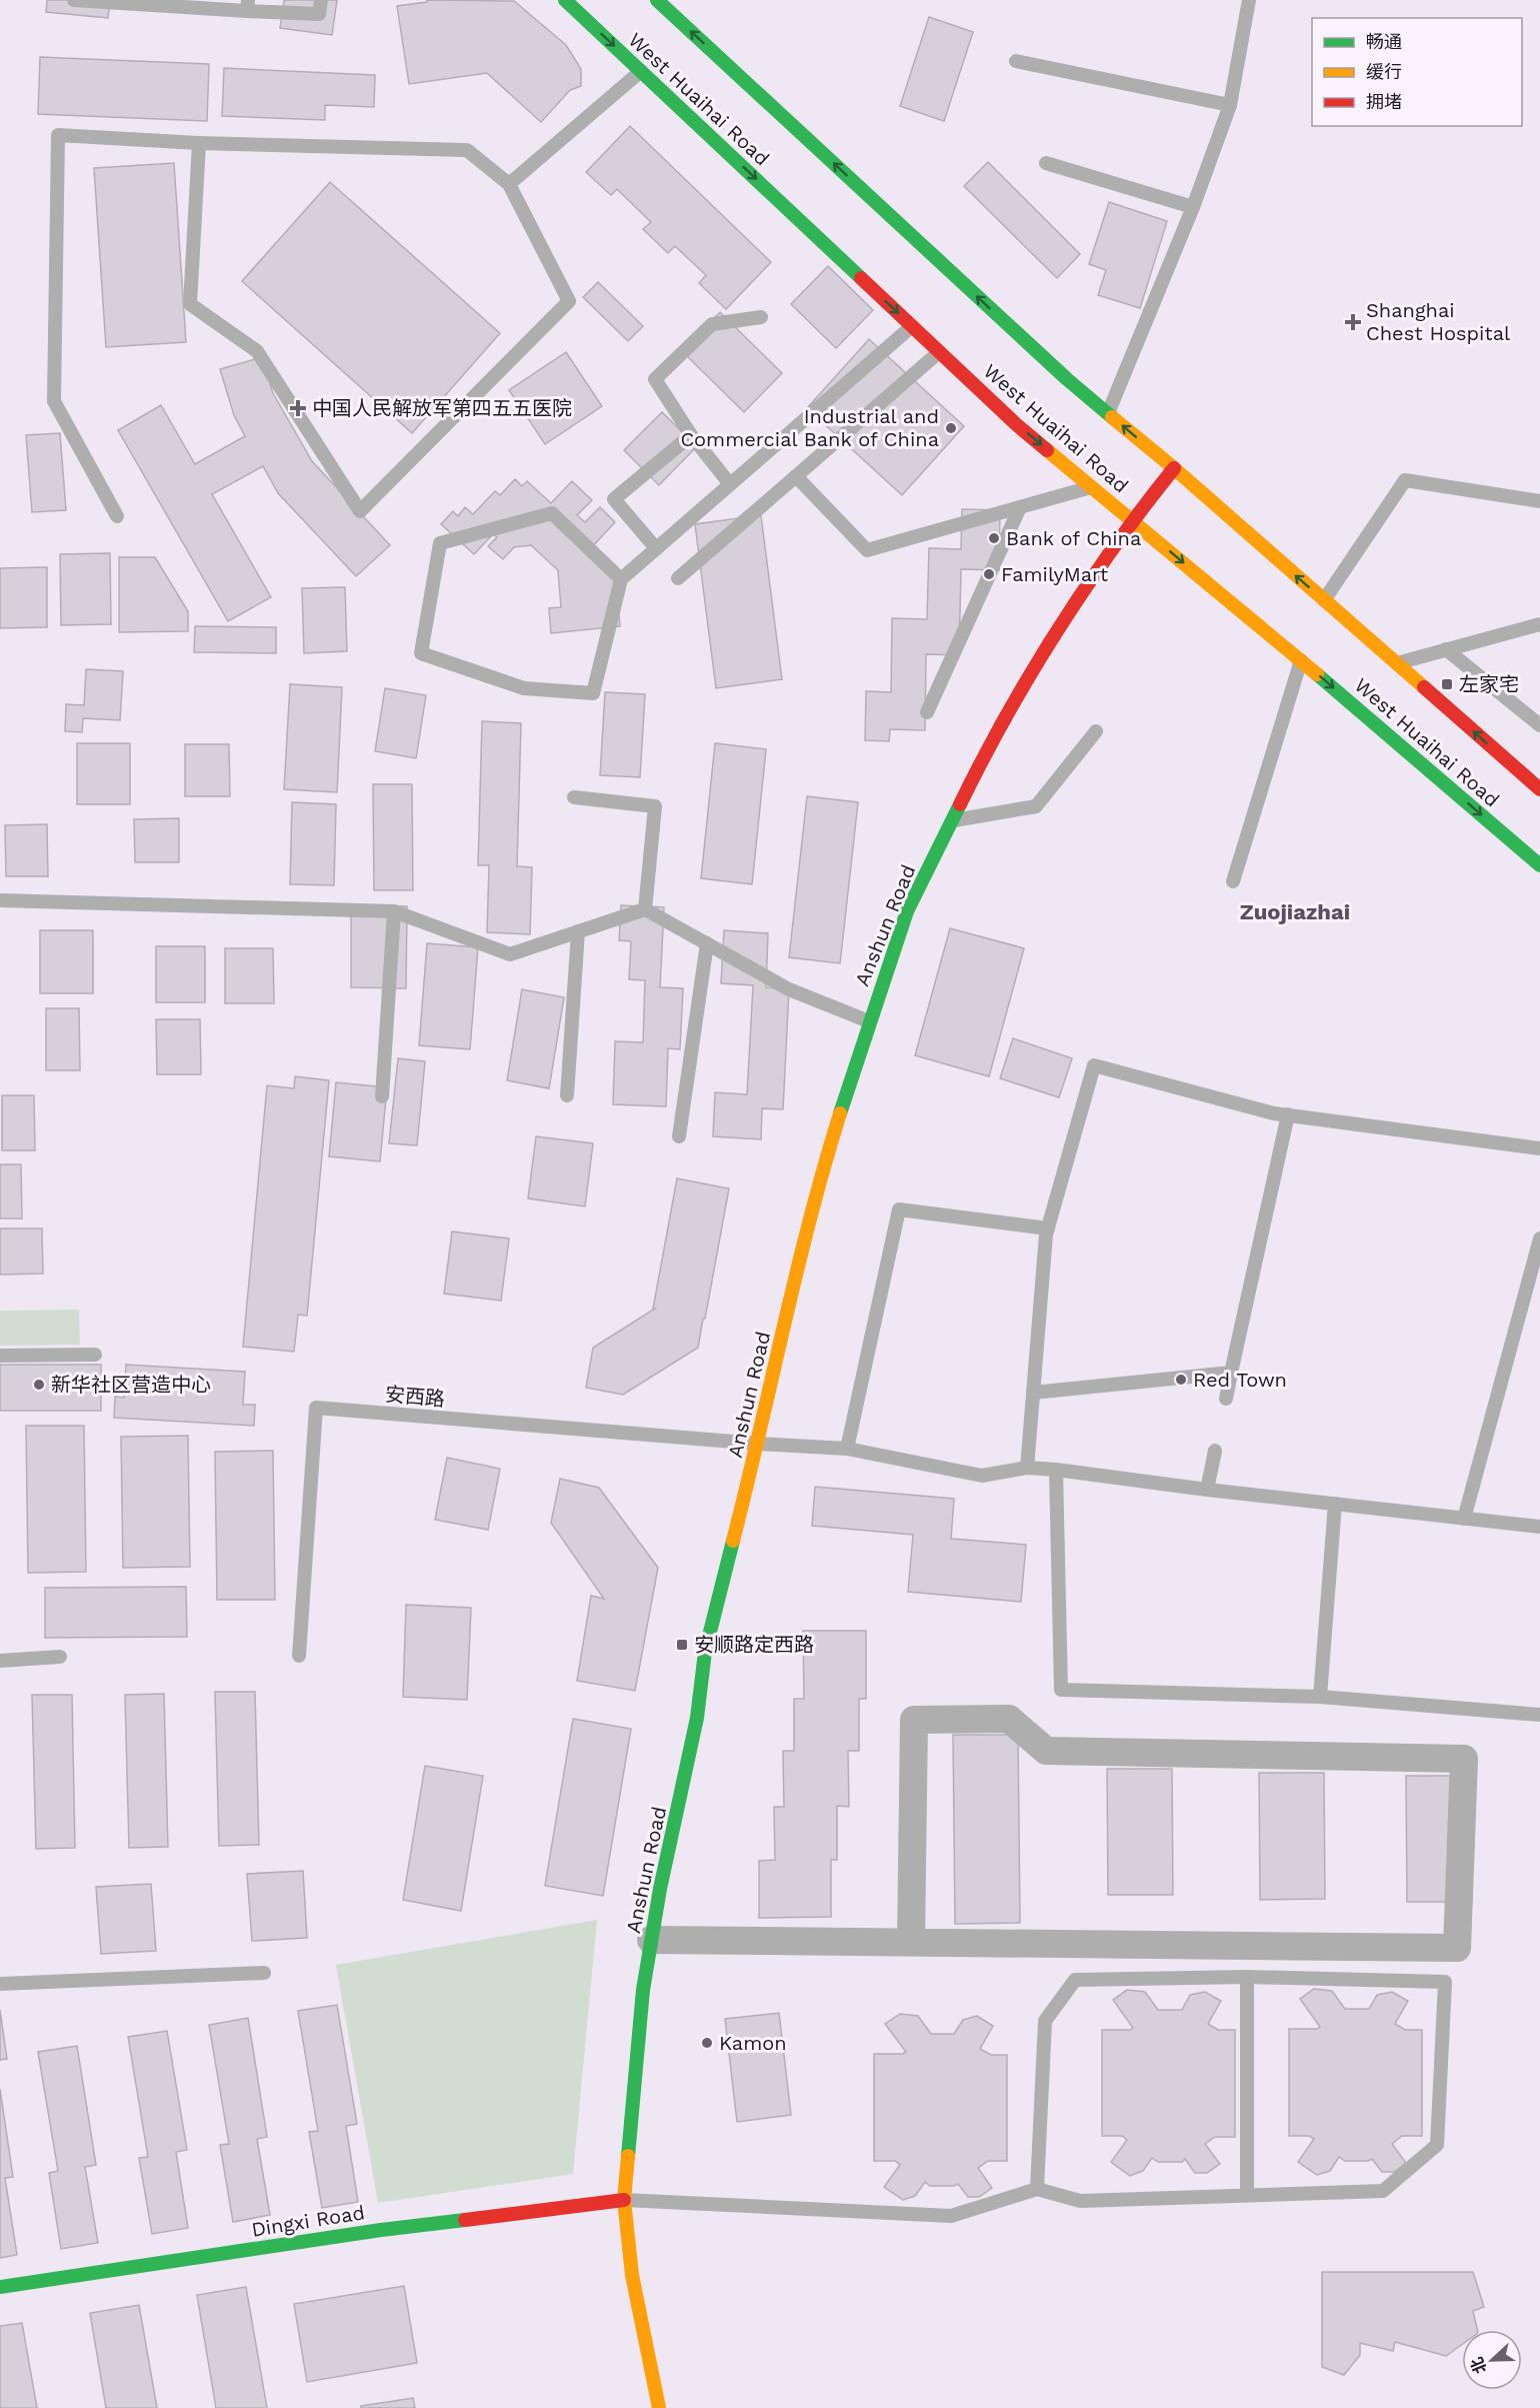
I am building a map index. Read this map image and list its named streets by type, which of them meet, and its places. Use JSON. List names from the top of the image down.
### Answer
{
  "streets": {
    "street": ["West Huaihai Road", "Anshun Road", "Dingxi Road"],
    "lane": ["安西路"]
  },
  "crossings": [
    ["West Huaihai Road", "Anshun Road"],
    ["Anshun Road", "安西路"],
    ["Anshun Road", "Dingxi Road"]
  ],
  "districts": ["Zuojiazhai"],
  "places": {
    "health": ["Shanghai Chest Hospital", "中国人民解放军第四五五医院"],
    "other": [
      "Industrial and Commercial Bank of China",
      "Bank of China",
      "FamilyMart",
      "Red Town",
      "新华社区营造中心",
      "Kamon"
    ],
    "transit": ["左家宅", "安顺路定西路"]
  },
  "legend": ["畅通", "缓行", "拥堵"],
  "north": "left"
}
